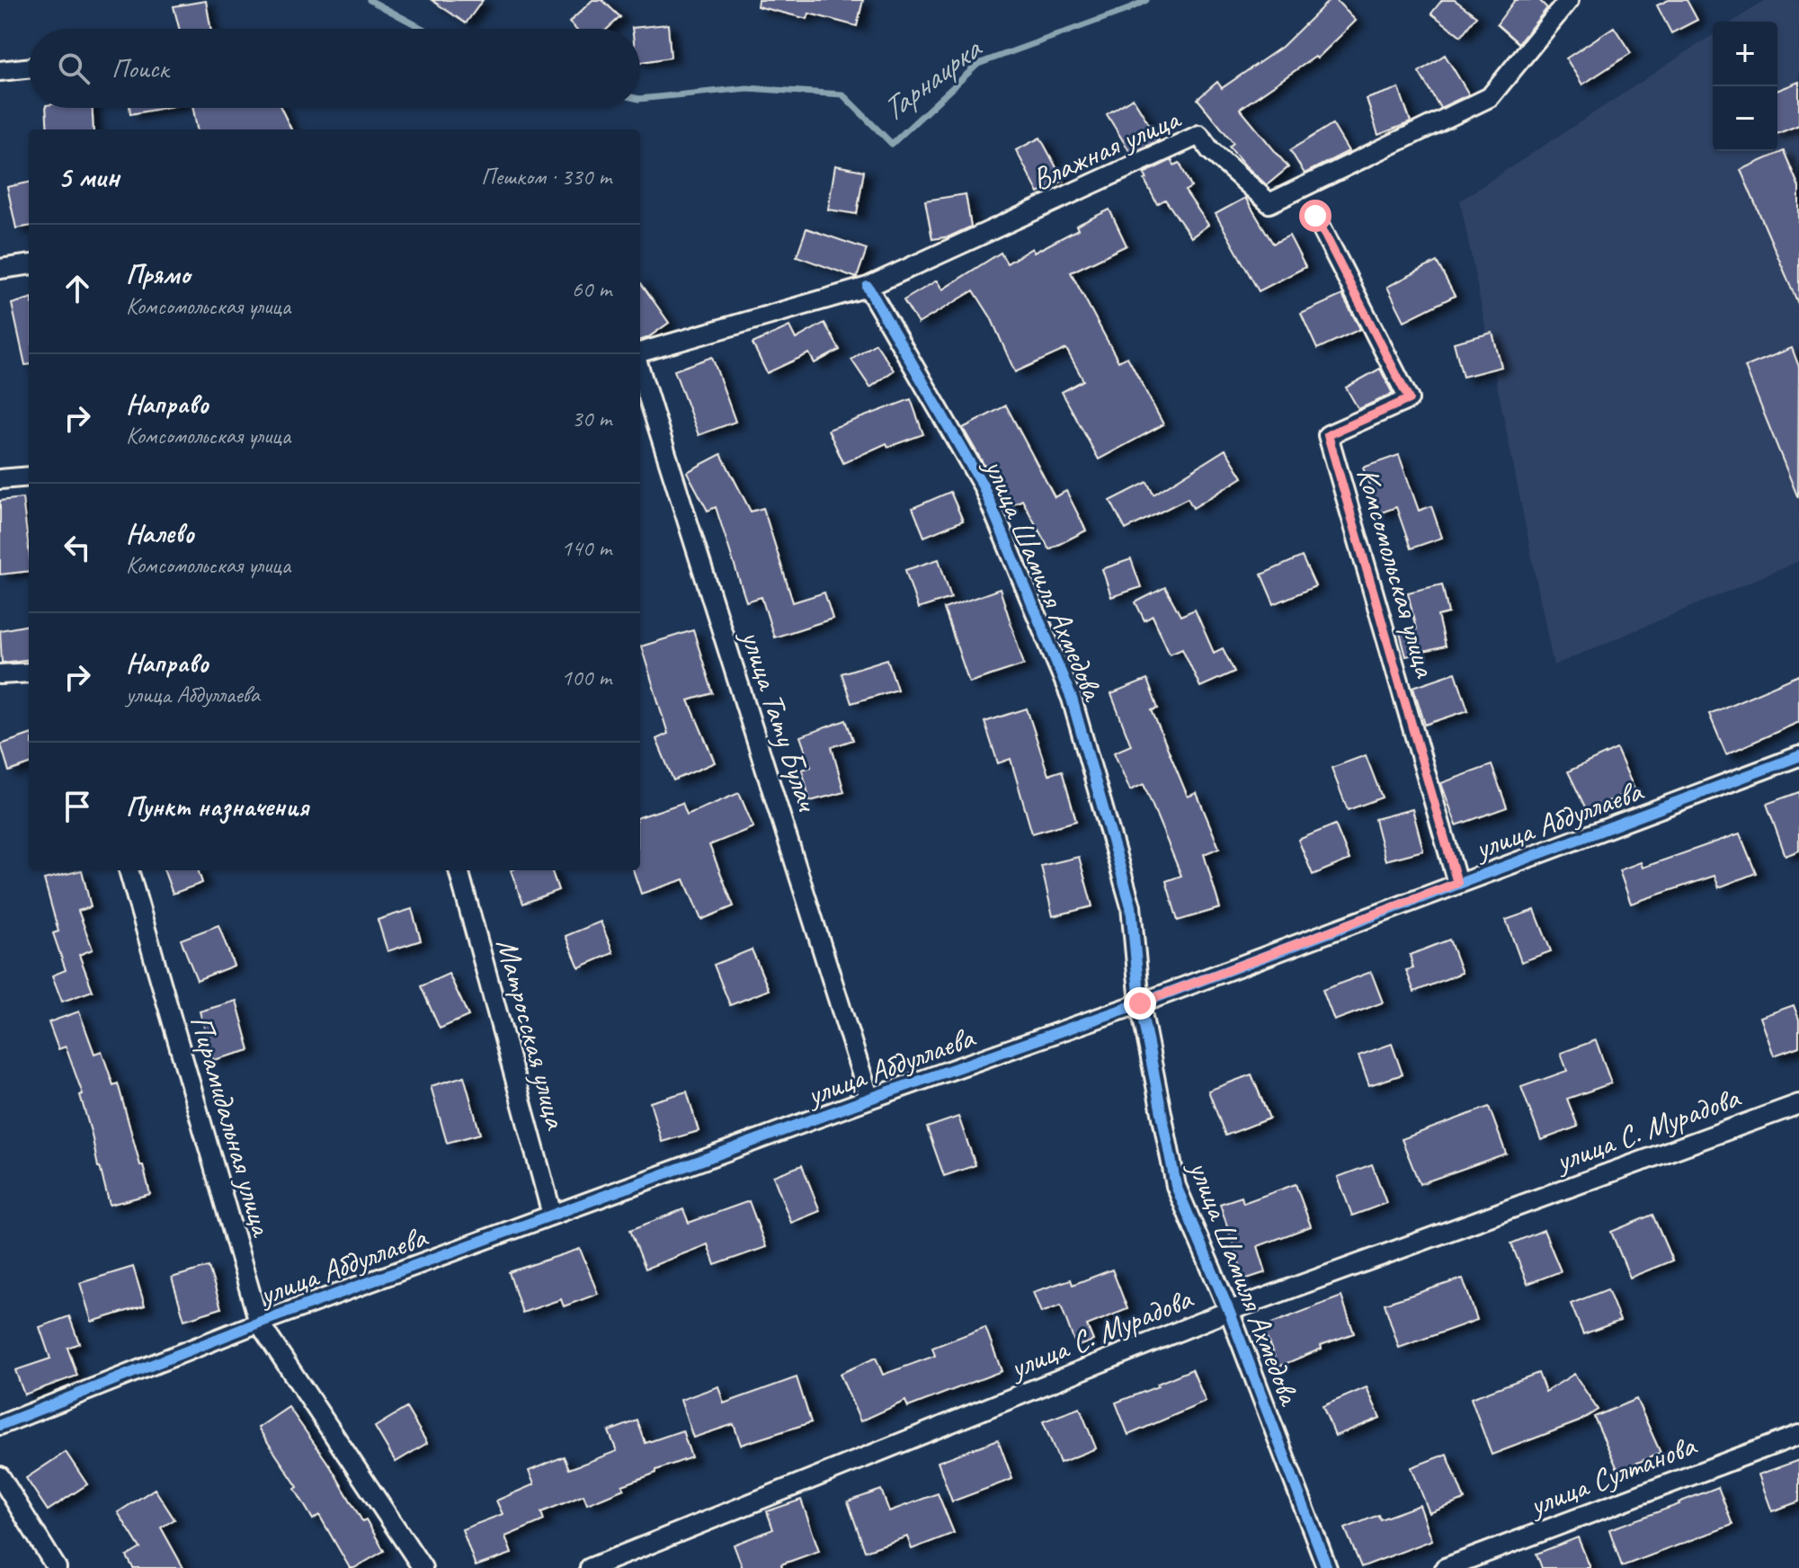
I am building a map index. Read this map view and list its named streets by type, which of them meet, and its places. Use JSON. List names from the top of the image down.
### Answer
{
  "streets": {
    "street": [
      "Влажная улица",
      "Комсомольская улица",
      "улица Шамиля Ахмедова",
      "улица Тату Булач",
      "улица Абдуллаева",
      "Матросская улица",
      "Пирамидальная улица",
      "улица С. Мурадова",
      "улица Султанова"
    ]
  },
  "crossings": [
    ["Влажная улица", "улица Шамиля Ахмедова"],
    ["Комсомольская улица", "улица Абдуллаева"],
    ["улица Шамиля Ахмедова", "улица Абдуллаева"],
    ["улица Шамиля Ахмедова", "улица С. Мурадова"],
    ["улица Тату Булач", "улица Абдуллаева"],
    ["улица Абдуллаева", "Матросская улица"],
    ["улица Абдуллаева", "Пирамидальная улица"]
  ],
  "water": ["Тарнаирка"],
  "page": {
    "map_buttons": ["+", "−"],
    "search": "Поиск",
    "heading": ["5 мин", "Пешком · 330 m"],
    "list": [
      ["Прямо", "Комсомольская улица", "60 m"],
      ["Направо", "Комсомольская улица", "30 m"],
      ["Налево", "Комсомольская улица", "140 m"],
      ["Направо", "улица Абдуллаева", "100 m"],
      "Пункт назначения"
    ]
  }
}
